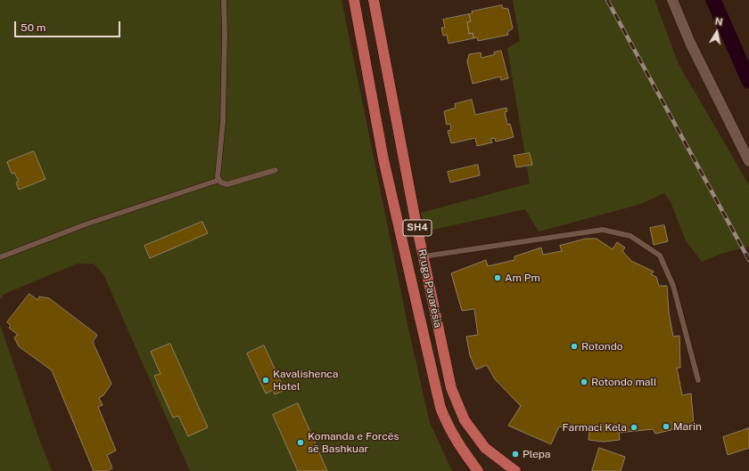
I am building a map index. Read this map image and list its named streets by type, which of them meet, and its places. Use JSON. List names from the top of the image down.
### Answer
{
  "streets": {
    "main road": ["SH4", "Rruga Pavarësia"]
  },
  "places": [
    "Am Pm",
    "Rotondo",
    "Kavalishenca Hotel",
    "Rotondo mall",
    "Marin",
    "Farmaci Kela",
    "Komanda e Forcës së Bashkuar",
    "Plepa"
  ],
  "scale_bar": "50 m",
  "north": "top"
}
